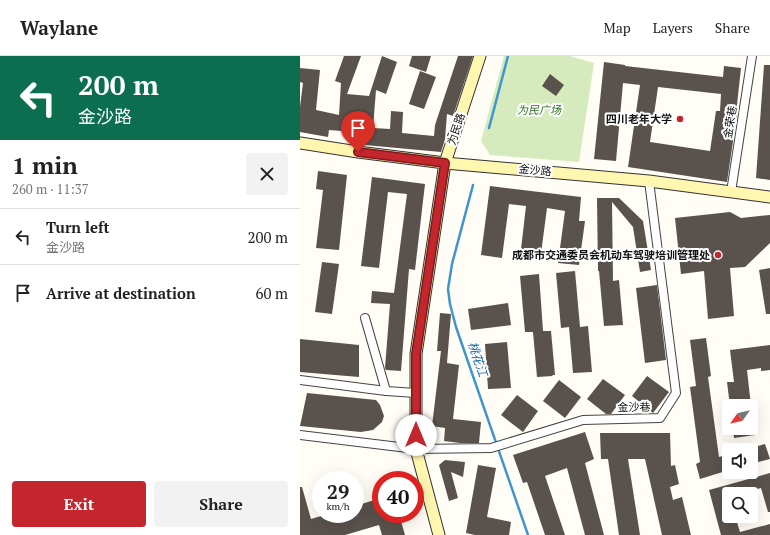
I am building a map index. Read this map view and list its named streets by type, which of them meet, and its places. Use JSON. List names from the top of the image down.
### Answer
{
  "streets": {
    "street": [
      "金荣巷",
      "为民路",
      "金沙路",
      "金沙巷"
    ]
  },
  "crossings": [
    ["金荣巷", "金沙路"],
    ["为民路", "金沙路"],
    ["为民路", "金沙巷"],
    ["金沙路", "金沙巷"]
  ],
  "water": ["桃花江"],
  "parks": ["为民广场"],
  "places": ["四川老年大学", "成都市交通委员会机动车驾驶培训管理处"],
  "north": "bottom left",
  "page": {
    "header": "Waylane",
    "nav": ["Map", "Layers", "Share"],
    "turn": ["200 m", "金沙路"],
    "heading": ["1 min", "260 m · 11:37"],
    "list": [
      {
        "name": "Turn left",
        "note": "金沙路",
        "value": "200 m"
      },
      {
        "name": "Arrive at destination",
        "value": "60 m"
      }
    ],
    "speed": "29 km/h",
    "limit": "40",
    "buttons": ["Exit", "Share"]
  }
}
